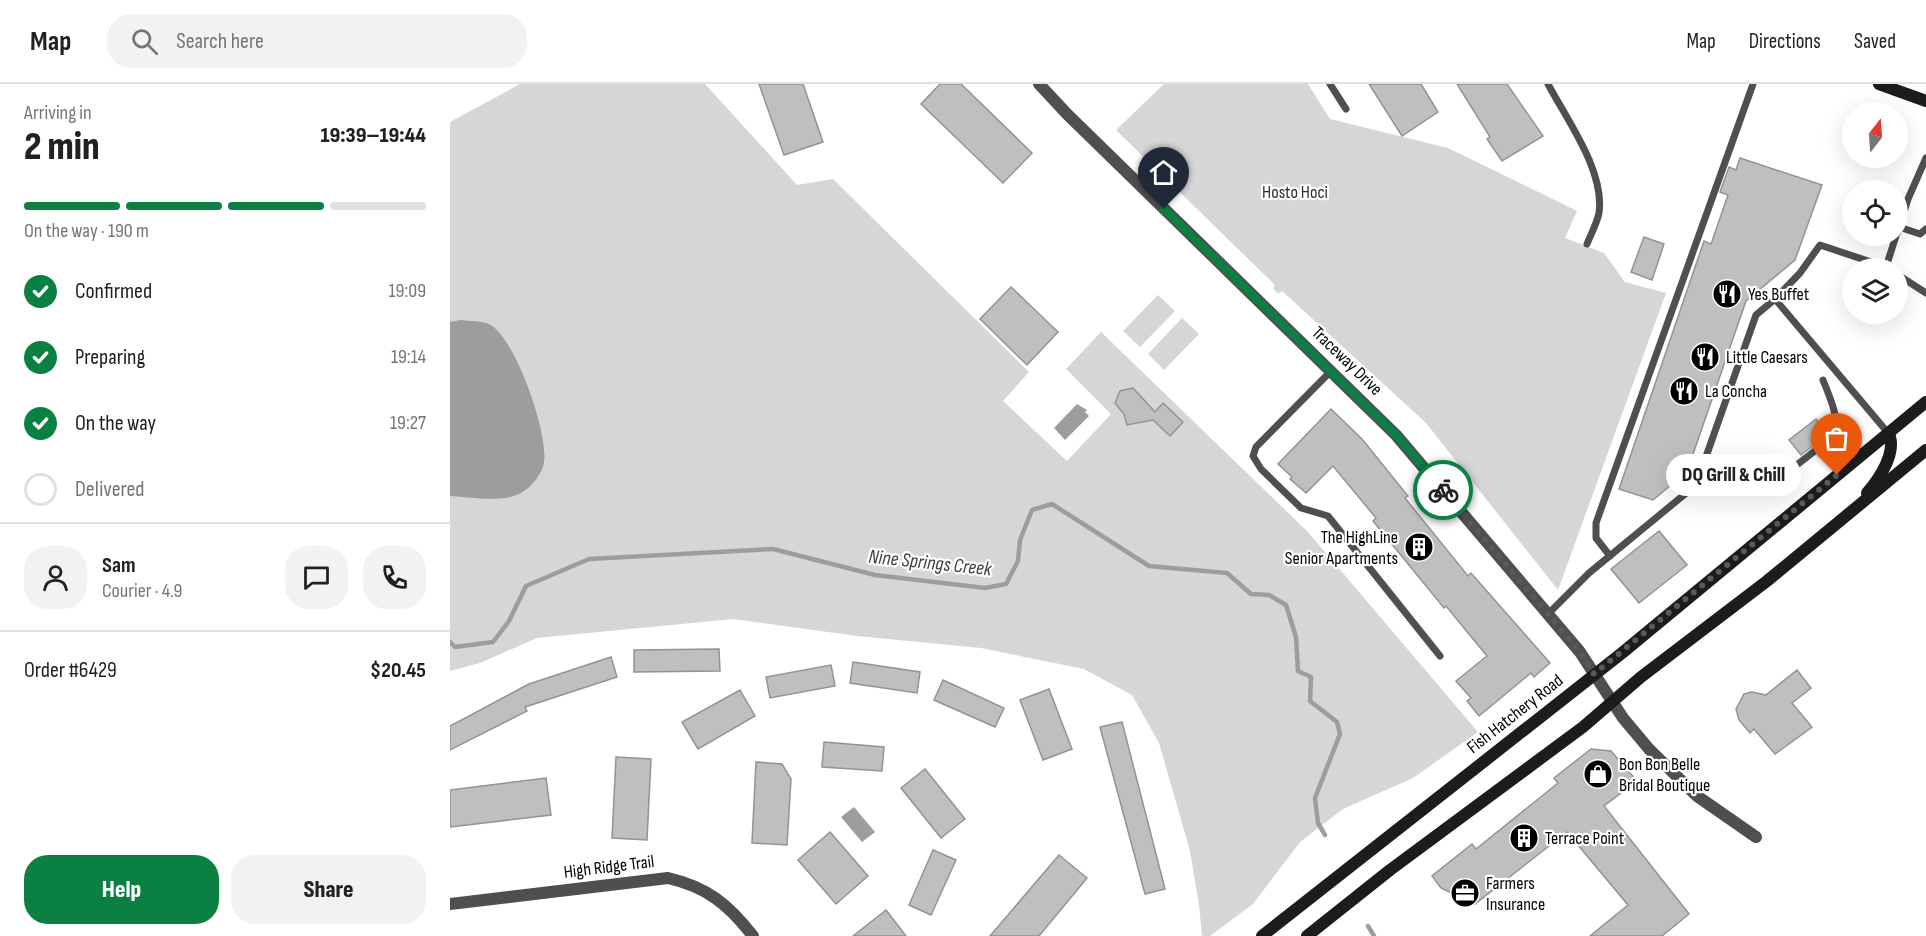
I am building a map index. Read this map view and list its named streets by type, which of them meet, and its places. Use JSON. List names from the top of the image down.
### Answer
{
  "streets": {
    "main road": ["Fish Hatchery Road"],
    "street": ["Traceway Drive", "High Ridge Trail"]
  },
  "crossings": [
    ["Traceway Drive", "Fish Hatchery Road"]
  ],
  "water": ["Nine Springs Creek"],
  "parks": ["Hosto Hoci"],
  "places": {
    "restaurant": ["Yes Buffet", "Little Caesars", "La Concha"],
    "other": ["DQ Grill & Chill"],
    "building": ["The HighLine Senior Apartments", "Terrace Point"],
    "shop": ["Bon Bon Belle Bridal Boutique"],
    "office": ["Farmers Insurance"]
  },
  "north": "top",
  "page": {
    "header": "Map",
    "search": "Search here",
    "nav": ["Map", "Directions", "Saved"],
    "heading": ["2 min", "Arriving in", "19:39–19:44"],
    "panel": [
      "Sam",
      "Courier · 4.9",
      "Order #6429",
      "$20.45"
    ],
    "bar": "On the way · 190 m",
    "list": [
      ["Confirmed", "19:09"],
      ["Preparing", "19:14"],
      ["On the way", "19:27"],
      "Delivered"
    ],
    "bubble": "DQ Grill & Chill",
    "buttons": ["Help", "Share"]
  }
}
